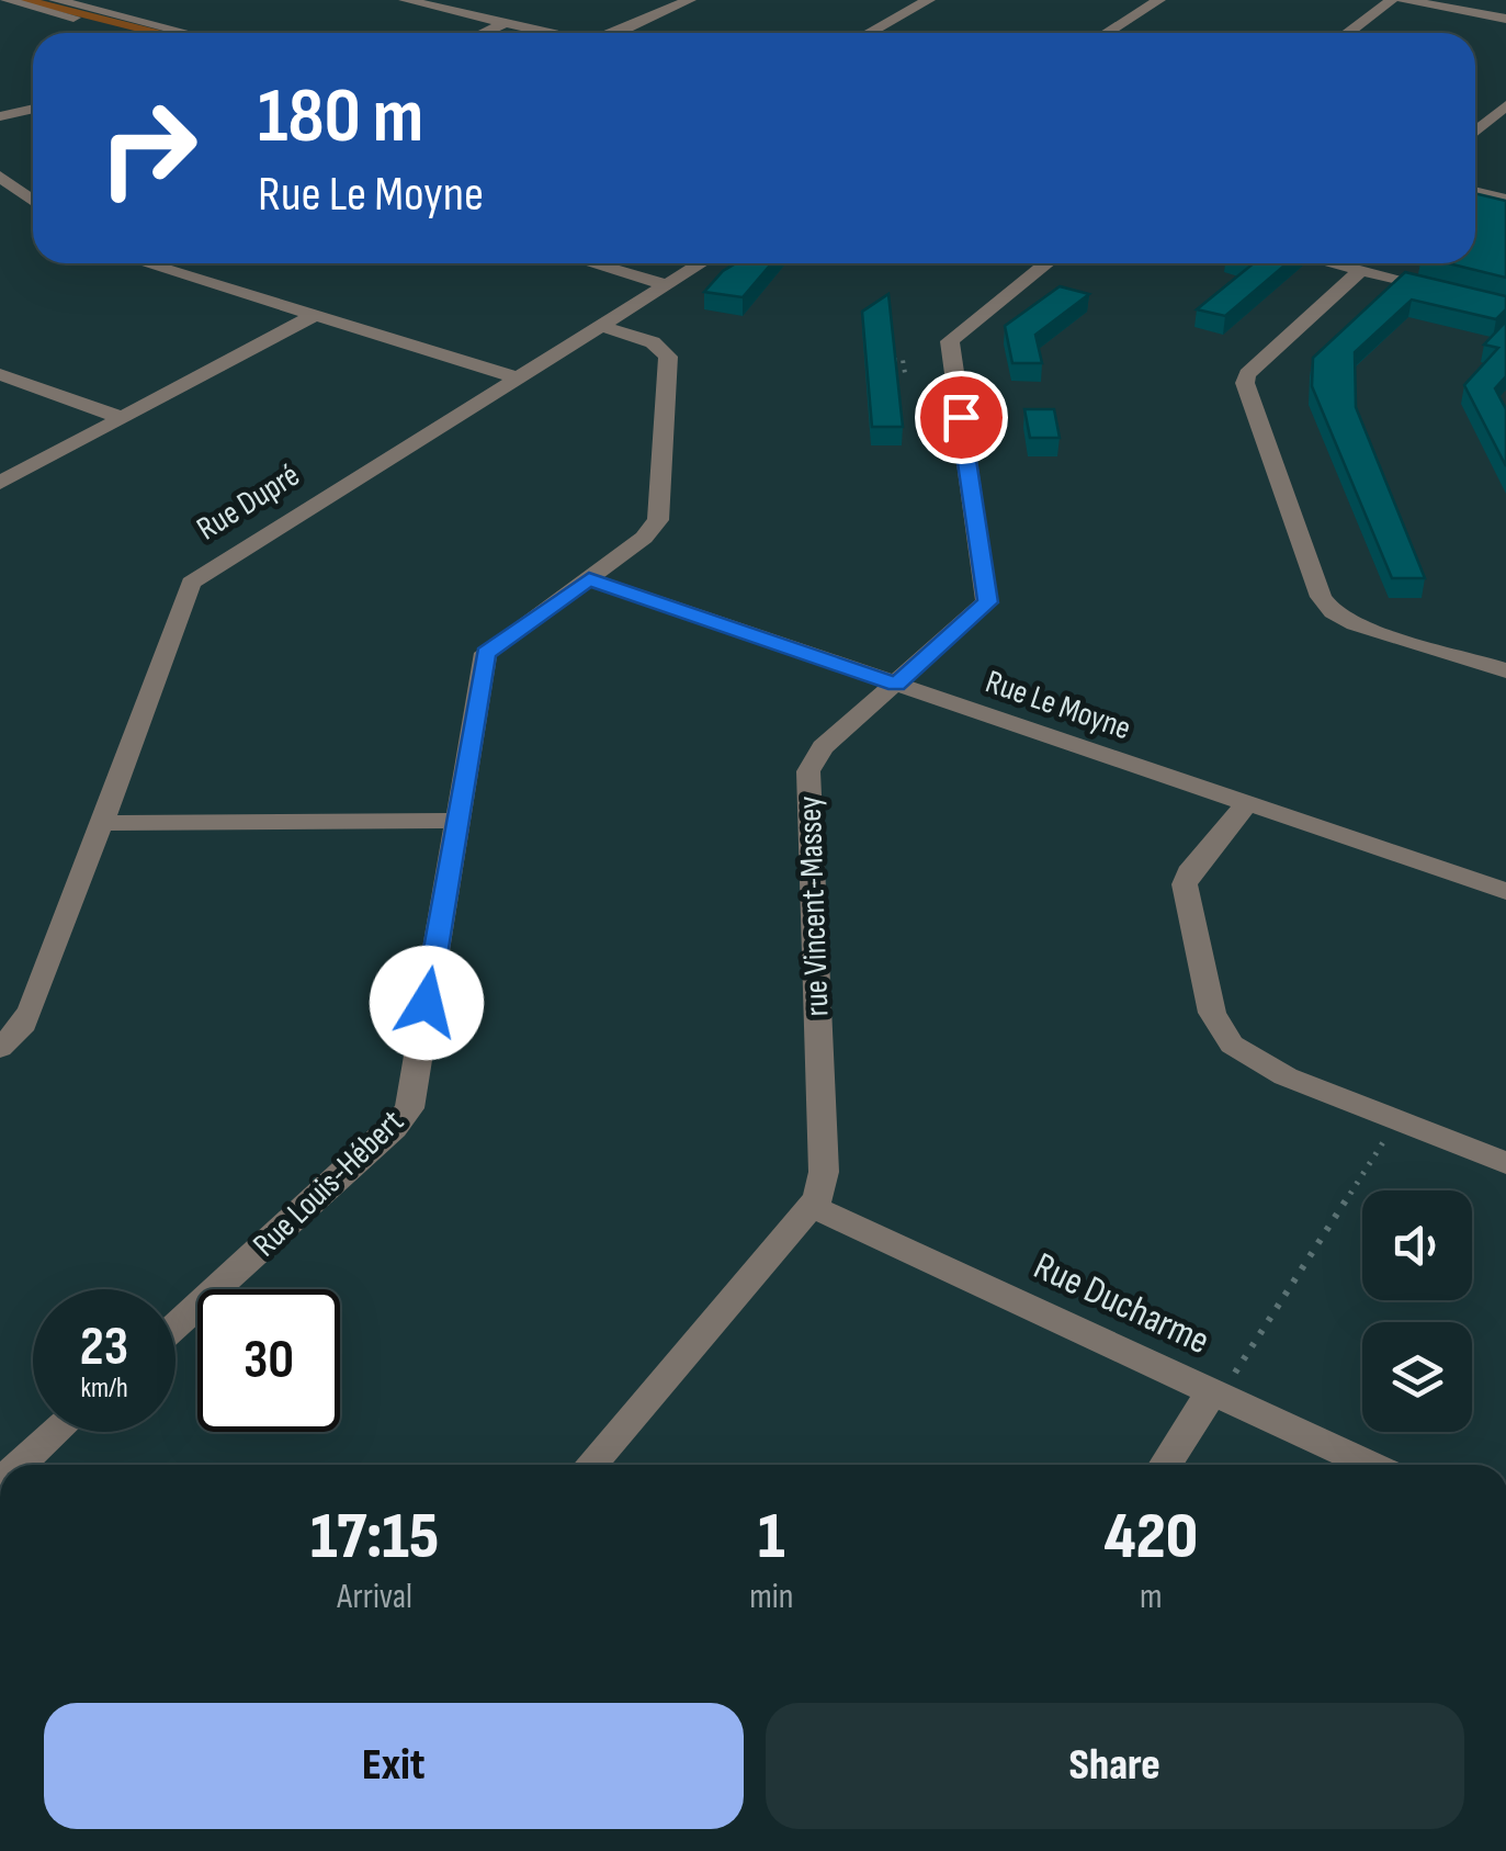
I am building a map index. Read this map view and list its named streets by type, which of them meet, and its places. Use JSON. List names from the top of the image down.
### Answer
{
  "streets": {
    "street": [
      "Rue Dupré",
      "Rue Le Moyne",
      "rue Vincent-Massey",
      "Rue Louis-Hébert",
      "Rue Ducharme"
    ]
  },
  "crossings": [
    ["Rue Dupré", "Rue Louis-Hébert"],
    ["Rue Le Moyne", "rue Vincent-Massey"],
    ["Rue Le Moyne", "Rue Louis-Hébert"],
    ["rue Vincent-Massey", "Rue Ducharme"]
  ],
  "page": {
    "turn": ["180 m", "Rue Le Moyne"],
    "speed": "23 km/h",
    "limit": "30",
    "eta": [
      "17:15",
      "Arrival",
      "1",
      "min",
      "420",
      "m"
    ],
    "buttons": ["Exit", "Share"]
  }
}
